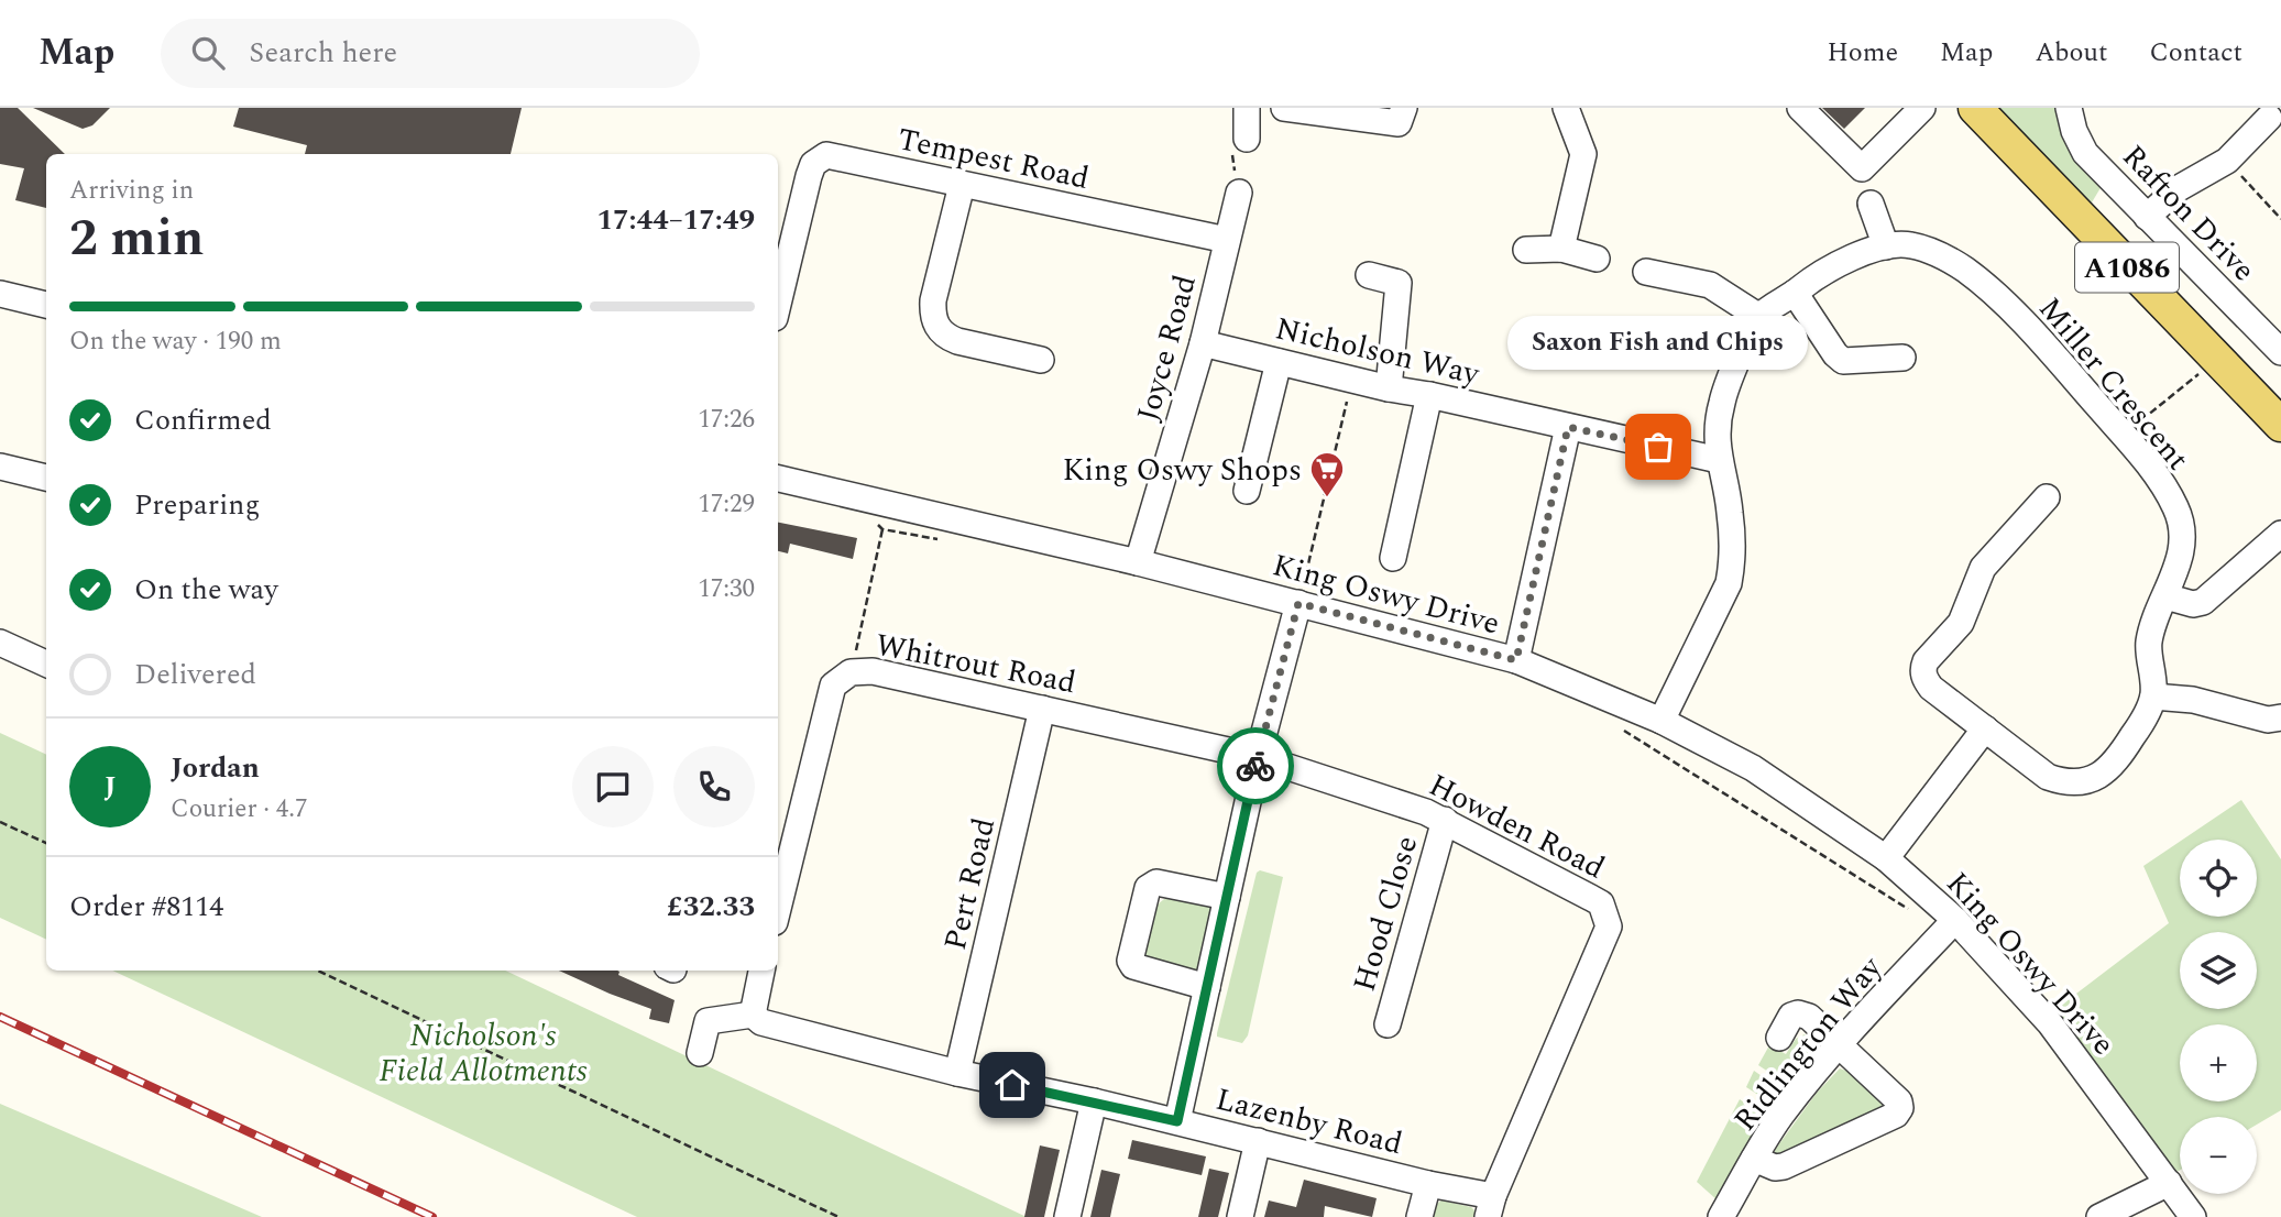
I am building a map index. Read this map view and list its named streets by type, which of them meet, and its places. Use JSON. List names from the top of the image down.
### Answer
{
  "streets": {
    "main road": ["A1086"],
    "street": [
      "Tempest Road",
      "Rafton Drive",
      "Joyce Road",
      "Nicholson Way",
      "Miller Crescent",
      "King Oswy Drive",
      "Whitrout Road",
      "Howden Road",
      "Pert Road",
      "Hood Close",
      "Ridlington Way",
      "Lazenby Road"
    ]
  },
  "crossings": [
    ["Tempest Road", "Joyce Road"],
    ["Joyce Road", "Nicholson Way"],
    ["Joyce Road", "King Oswy Drive"],
    ["King Oswy Drive", "Ridlington Way"],
    ["Whitrout Road", "Howden Road"],
    ["Whitrout Road", "Pert Road"],
    ["Howden Road", "Hood Close"],
    ["Howden Road", "Lazenby Road"],
    ["Pert Road", "Lazenby Road"]
  ],
  "parks": ["Nicholson's Field Allotments"],
  "places": {
    "other": ["Saxon Fish and Chips"],
    "supermarket": ["King Oswy Shops"]
  },
  "page": {
    "header": "Map",
    "search": "Search here",
    "nav": [
      "Home",
      "Map",
      "About",
      "Contact"
    ],
    "heading": ["2 min", "Arriving in", "17:44–17:49"],
    "panel": [
      "Jordan",
      "Courier · 4.7",
      "Order #8114",
      "£32.33"
    ],
    "bar": "On the way · 190 m",
    "bubble": "Saxon Fish and Chips",
    "list": [
      ["Confirmed", "17:26"],
      ["Preparing", "17:29"],
      ["On the way", "17:30"],
      "Delivered"
    ],
    "round": "J",
    "map_buttons": ["+", "−"]
  }
}
